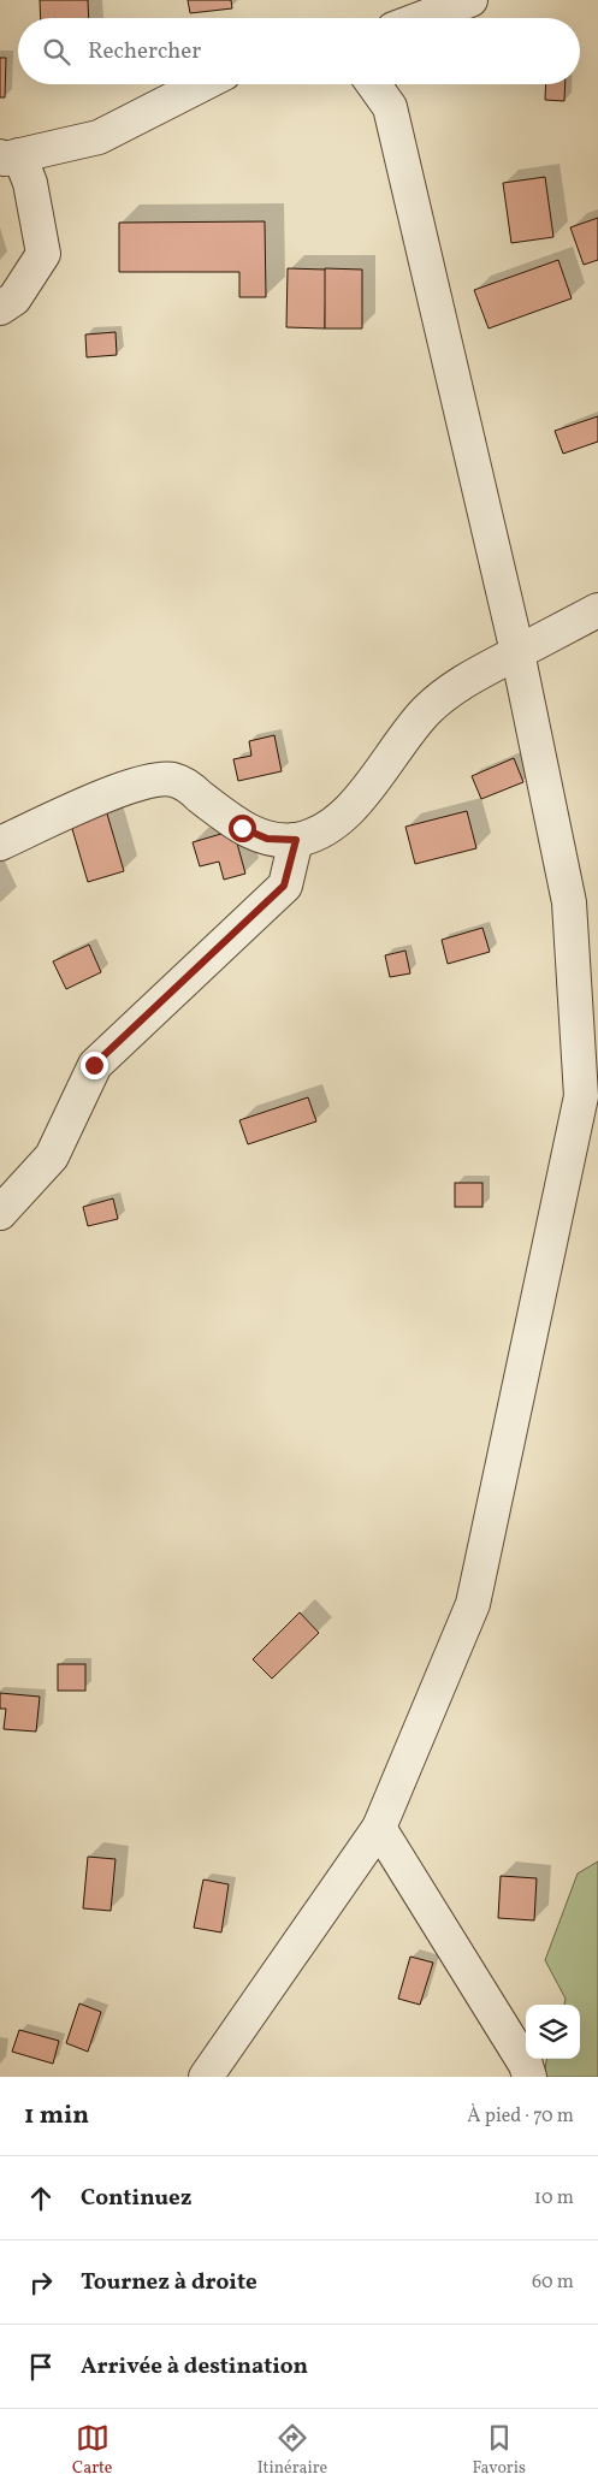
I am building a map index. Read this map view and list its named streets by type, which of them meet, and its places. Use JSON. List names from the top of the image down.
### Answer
{
  "page": {
    "search": "Rechercher",
    "heading": ["1 min", "À pied · 70 m"],
    "list": [
      ["Continuez", "10 m"],
      ["Tournez à droite", "60 m"],
      "Arrivée à destination"
    ],
    "nav": ["Carte", "Itinéraire", "Favoris"]
  }
}
